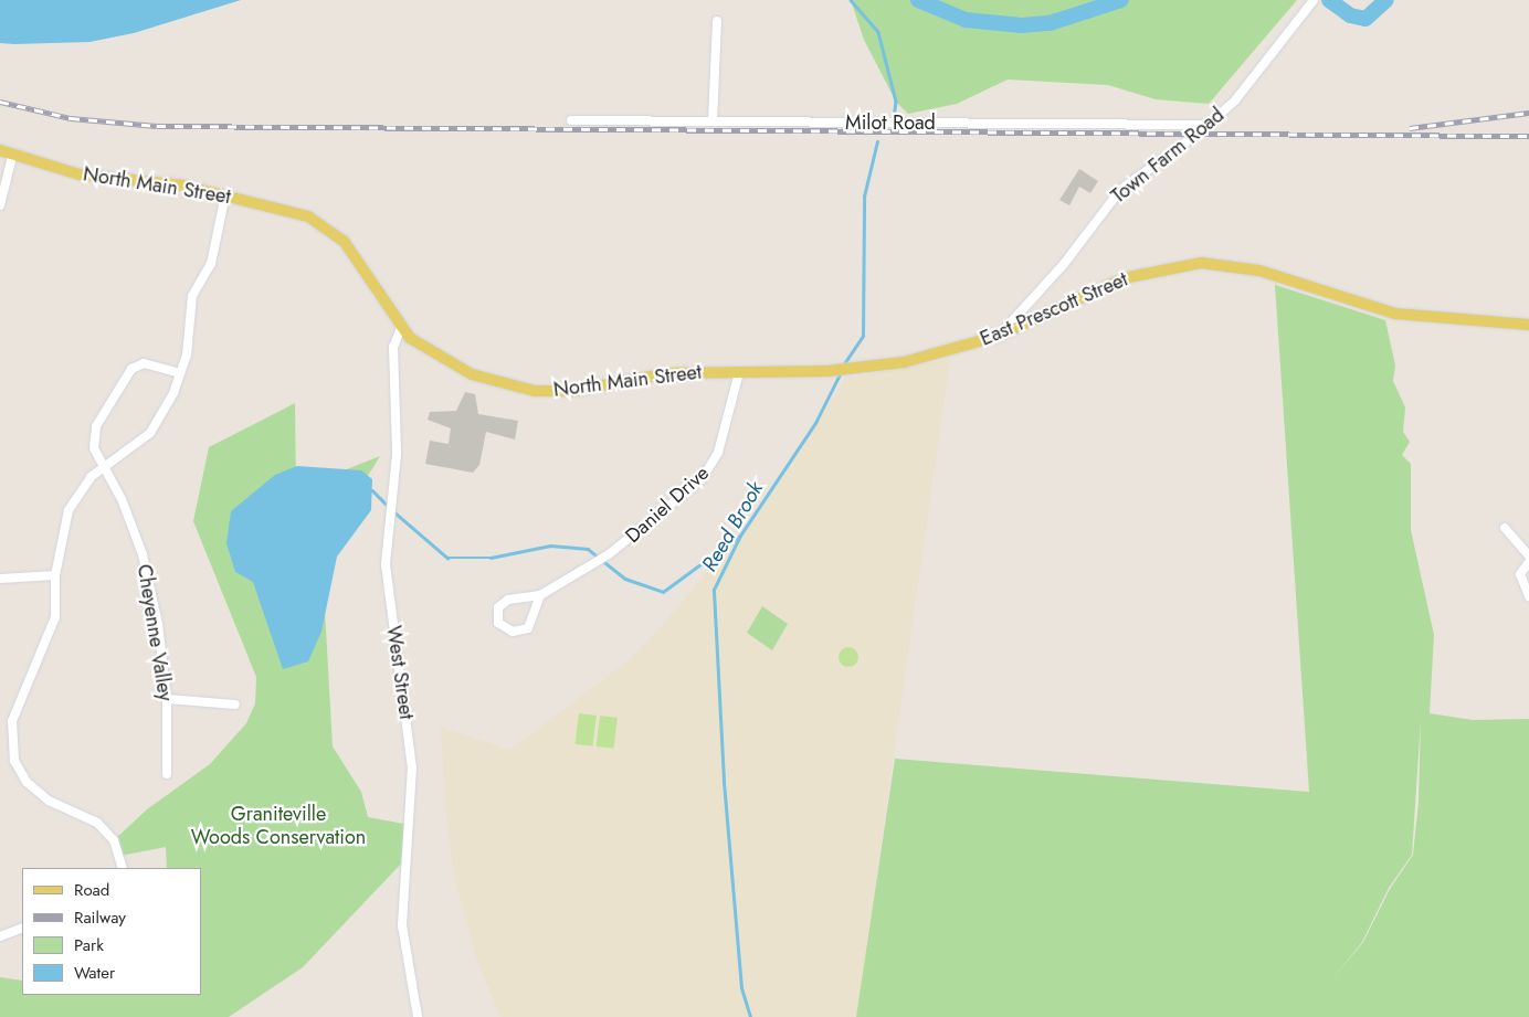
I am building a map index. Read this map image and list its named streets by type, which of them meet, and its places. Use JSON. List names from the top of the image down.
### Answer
{
  "streets": {
    "main road": ["North Main Street", "East Prescott Street"],
    "street": [
      "Milot Road",
      "Town Farm Road",
      "Daniel Drive",
      "Cheyenne Valley",
      "West Street"
    ]
  },
  "crossings": [
    ["Milot Road", "Town Farm Road"],
    ["Town Farm Road", "East Prescott Street"],
    ["North Main Street", "East Prescott Street"],
    ["North Main Street", "Daniel Drive"],
    ["North Main Street", "West Street"],
    ["East Prescott Street", "Daniel Drive"]
  ],
  "water": ["Reed Brook"],
  "parks": ["Graniteville Woods Conservation"],
  "legend": [
    "Road",
    "Railway",
    "Park",
    "Water"
  ]
}
